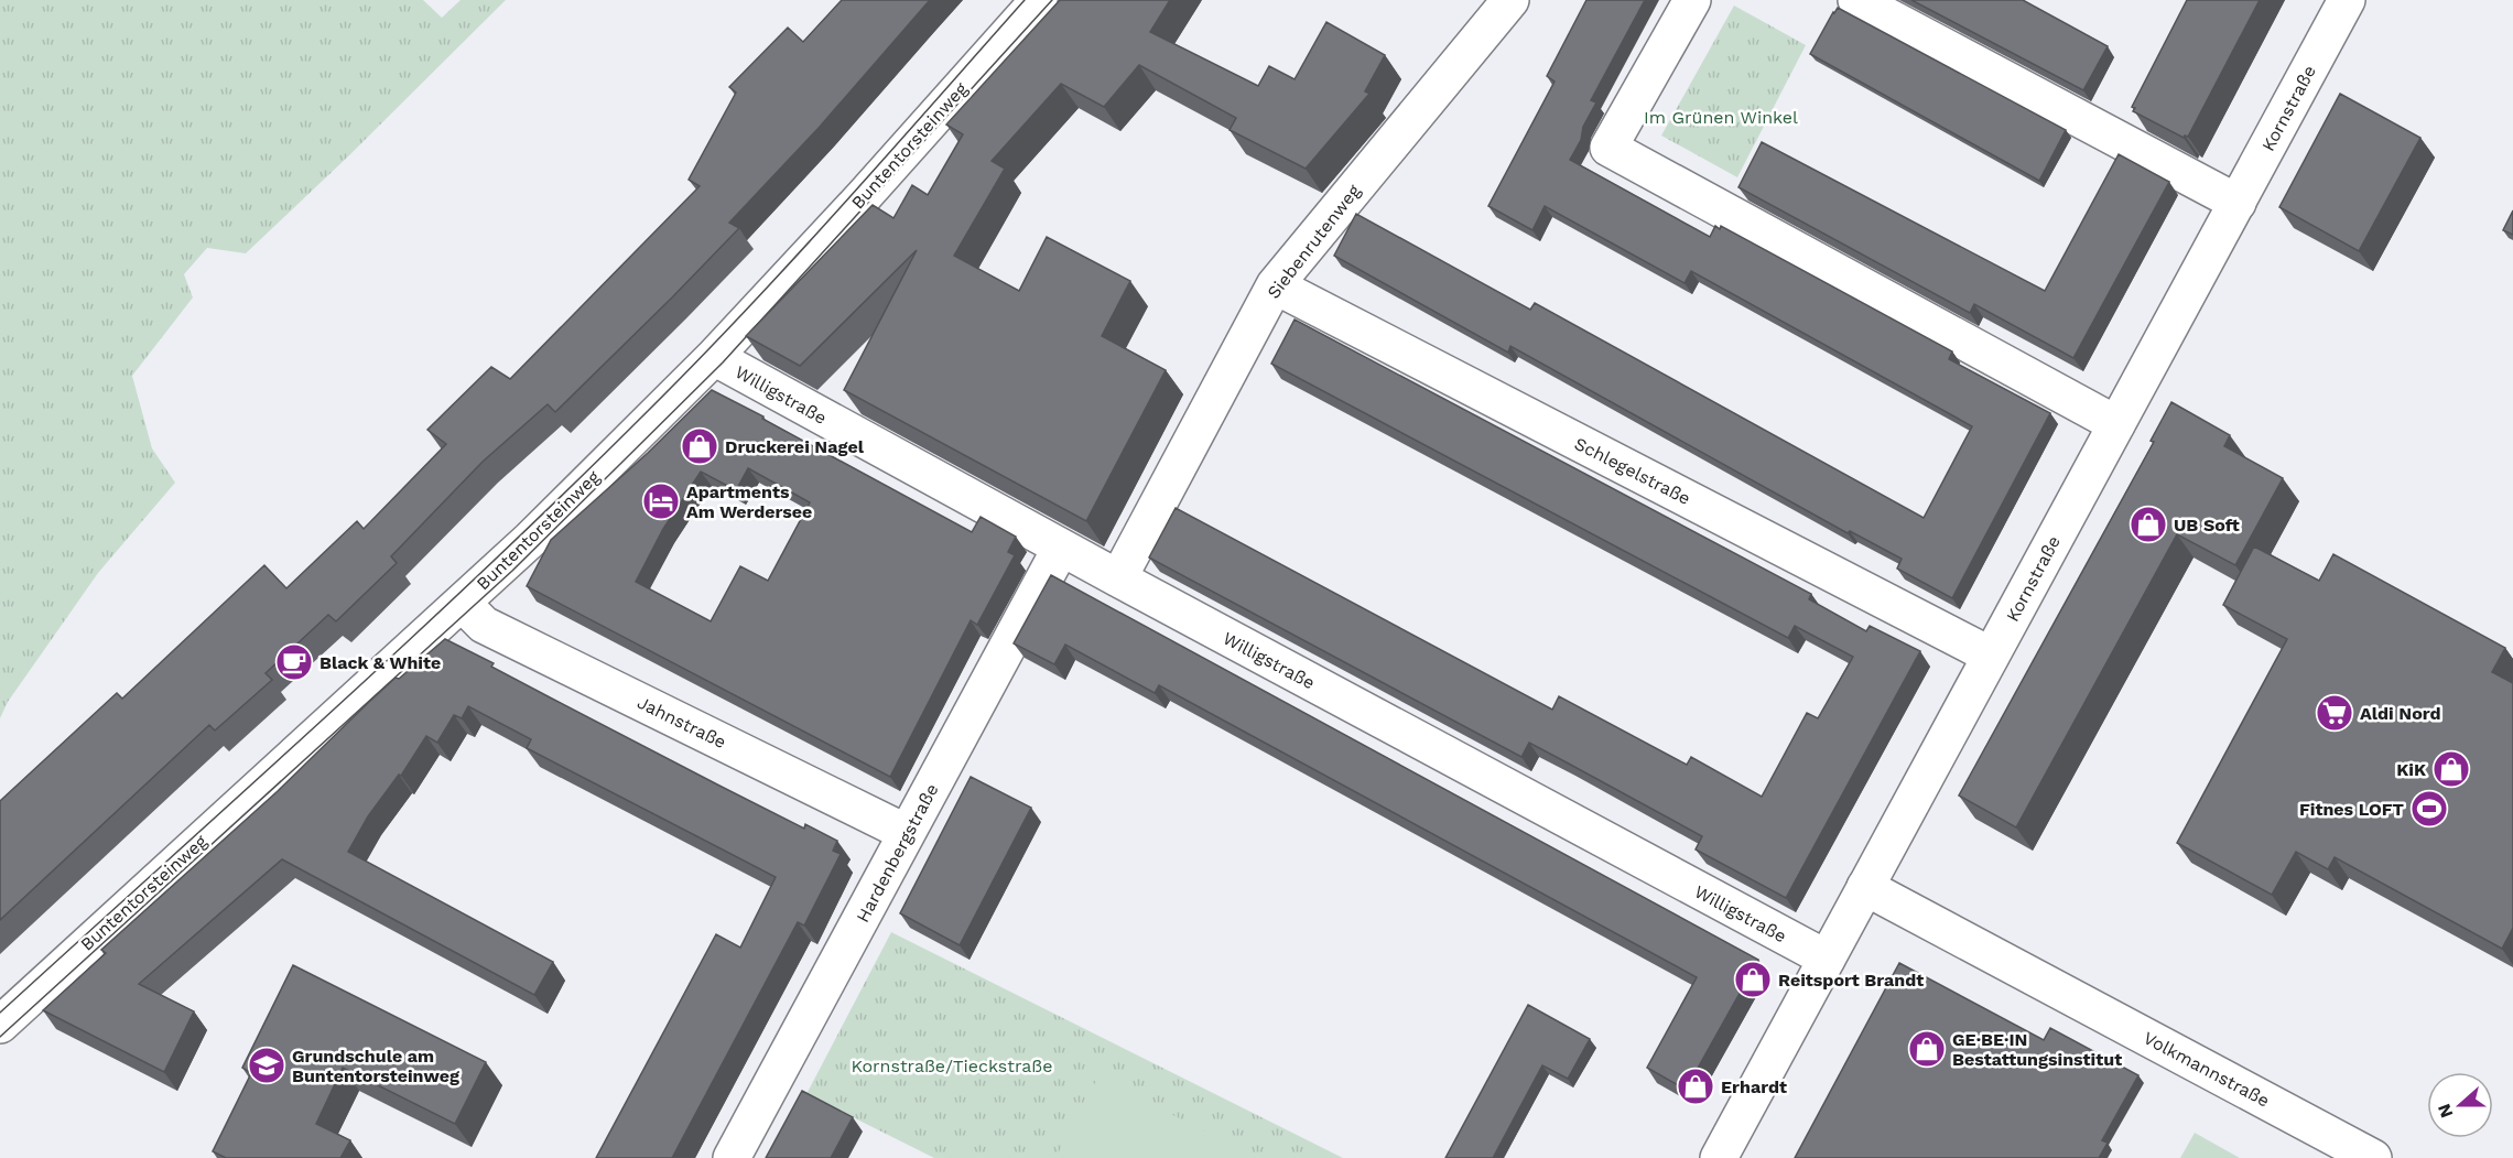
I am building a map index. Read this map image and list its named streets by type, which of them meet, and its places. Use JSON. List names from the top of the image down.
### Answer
{
  "streets": {
    "street": [
      "Kornstraße",
      "Buntentorsteinweg",
      "Siebenrutenweg",
      "Willigstraße",
      "Schlegelstraße",
      "Jahnstraße",
      "Hardenbergstraße",
      "Volkmannstraße"
    ]
  },
  "crossings": [
    ["Kornstraße", "Willigstraße"],
    ["Kornstraße", "Schlegelstraße"],
    ["Kornstraße", "Volkmannstraße"],
    ["Buntentorsteinweg", "Willigstraße"],
    ["Buntentorsteinweg", "Jahnstraße"],
    ["Siebenrutenweg", "Willigstraße"],
    ["Siebenrutenweg", "Schlegelstraße"],
    ["Willigstraße", "Hardenbergstraße"],
    ["Jahnstraße", "Hardenbergstraße"]
  ],
  "parks": ["Im Grünen Winkel", "Kornstraße/Tieckstraße"],
  "places": {
    "shop": [
      "Druckerei Nagel",
      "UB Soft",
      "KiK",
      "Reitsport Brandt",
      "GE·BE·IN Bestattungsinstitut",
      "Erhardt"
    ],
    "hotel": ["Apartments Am Werdersee"],
    "cafe": ["Black & White"],
    "supermarket": ["Aldi Nord"],
    "sports": ["Fitnes LOFT"],
    "school or university": ["Grundschule am Buntentorsteinweg"]
  },
  "north": "left"
}
